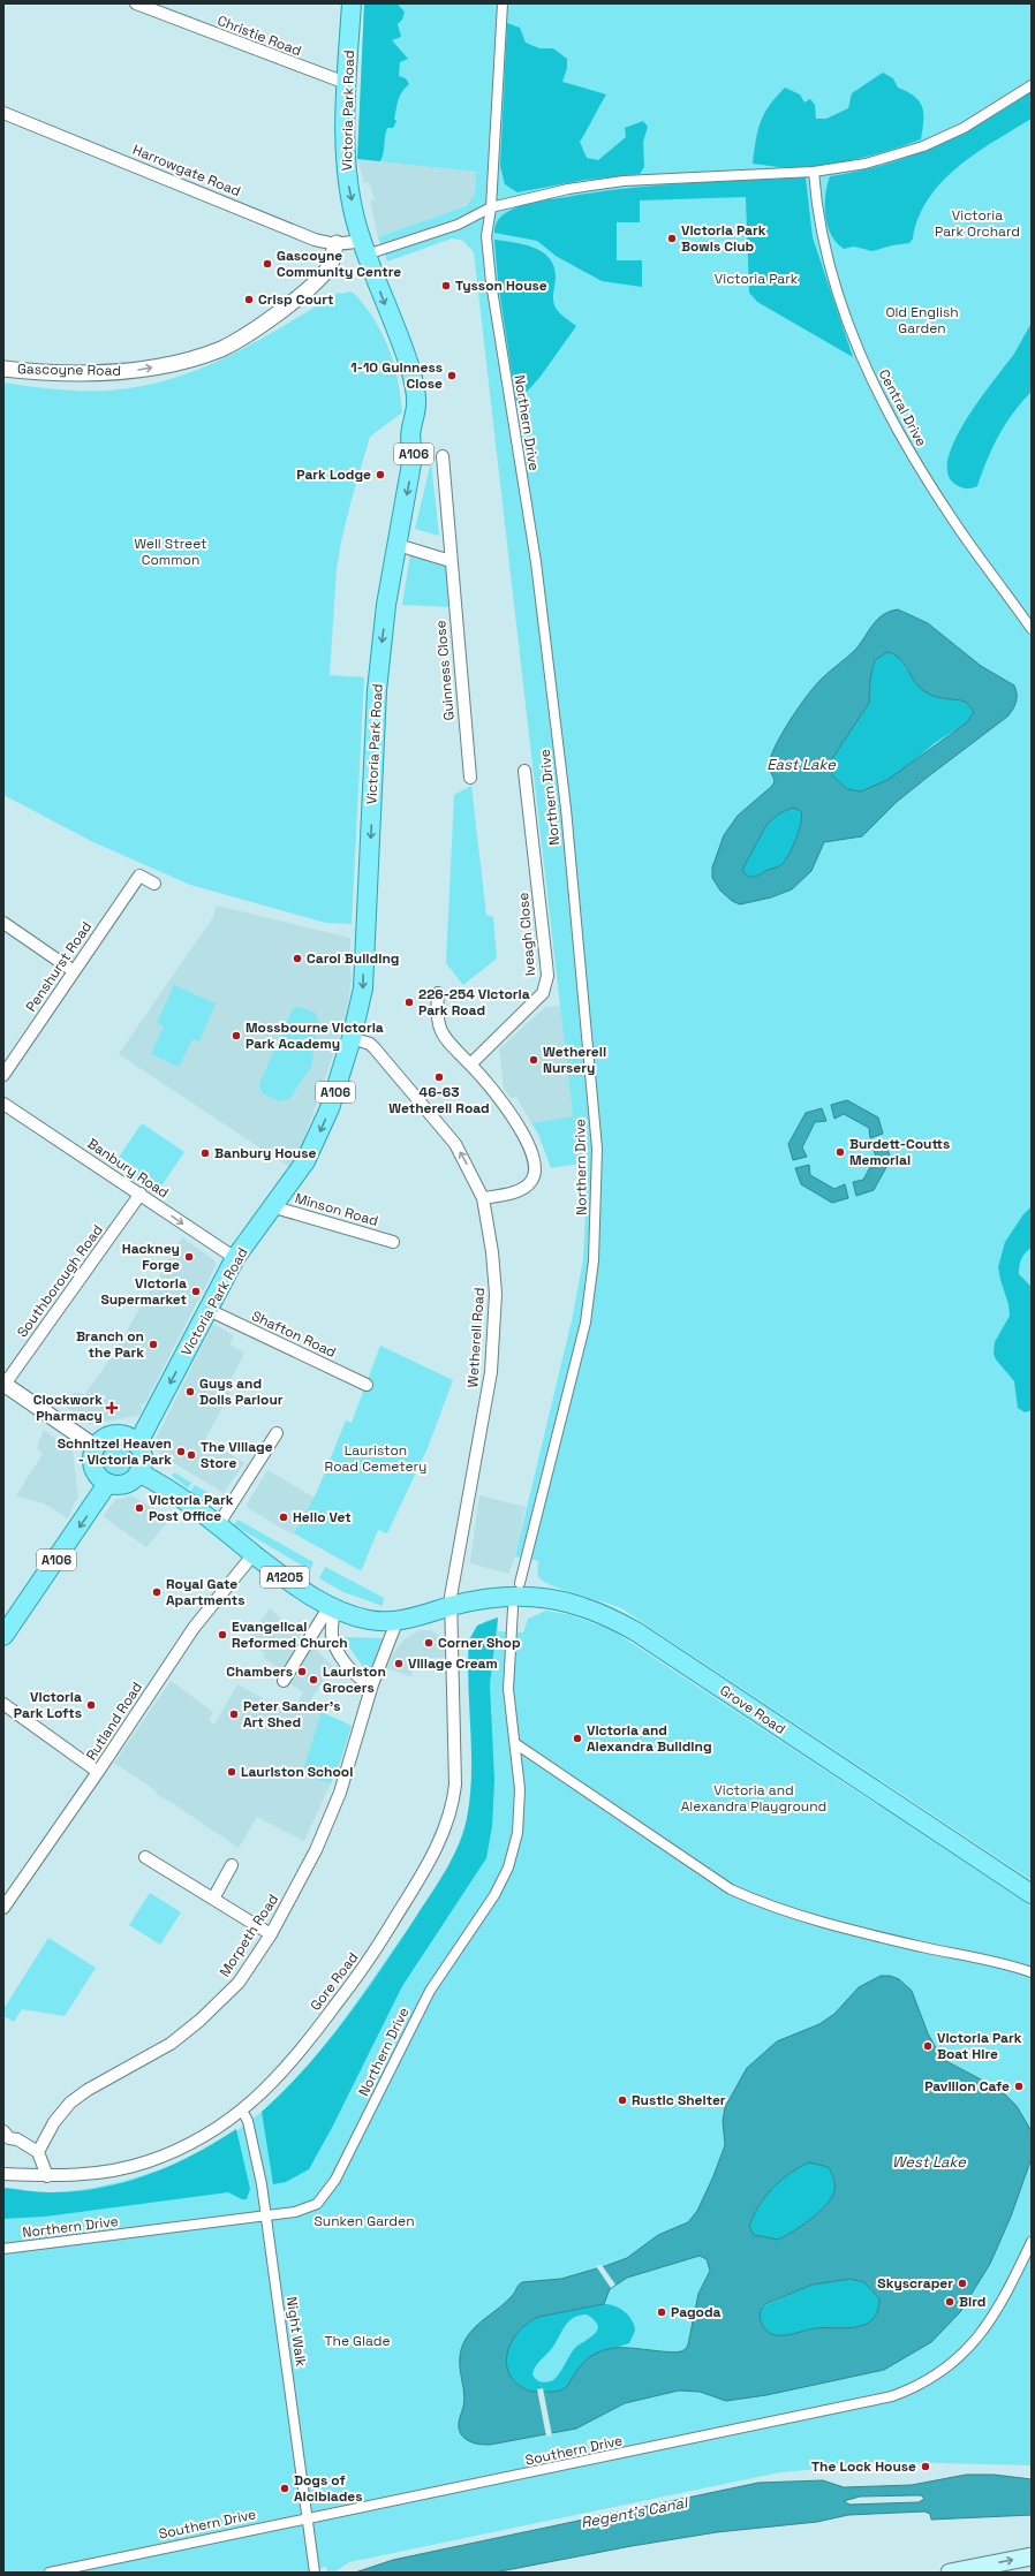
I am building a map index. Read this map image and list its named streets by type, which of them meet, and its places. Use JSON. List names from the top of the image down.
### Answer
{
  "streets": {
    "main road": [
      "Victoria Park Road",
      "A106",
      "A1205",
      "Grove Road"
    ],
    "street": [
      "Christie Road",
      "Harrowgate Road",
      "Gascoyne Road",
      "Central Drive",
      "Northern Drive",
      "Guinness Close",
      "Iveagh Close",
      "Penshurst Road",
      "Banbury Road",
      "Minson Road",
      "Southborough Road",
      "Shafton Road",
      "Wetherell Road",
      "Rutland Road",
      "Morpeth Road",
      "Gore Road",
      "Night Walk",
      "Southern Drive"
    ]
  },
  "crossings": [
    ["Christie Road", "Victoria Park Road"],
    ["Victoria Park Road", "Harrowgate Road"],
    ["Victoria Park Road", "A106"],
    ["Victoria Park Road", "Banbury Road"],
    ["Victoria Park Road", "Minson Road"],
    ["Victoria Park Road", "Shafton Road"],
    ["Victoria Park Road", "Wetherell Road"],
    ["Victoria Park Road", "A1205"],
    ["Harrowgate Road", "Gascoyne Road"],
    ["Northern Drive", "Night Walk"],
    ["A106", "A1205"],
    ["Banbury Road", "Southborough Road"],
    ["Wetherell Road", "A1205"],
    ["Wetherell Road", "Grove Road"],
    ["Wetherell Road", "Gore Road"],
    ["A1205", "Grove Road"],
    ["A1205", "Rutland Road"],
    ["A1205", "Morpeth Road"],
    ["A1205", "Gore Road"],
    ["Grove Road", "Gore Road"],
    ["Gore Road", "Night Walk"],
    ["Night Walk", "Southern Drive"]
  ],
  "one_way": ["Victoria Park Road", "Gascoyne Road", "Banbury Road"],
  "water": ["East Lake", "West Lake", "Regent's Canal"],
  "parks": [
    "Victoria Park Orchard",
    "Victoria Park",
    "Old English Garden",
    "Well Street Common",
    "Lauriston Road Cemetery",
    "Victoria and Alexandra Playground",
    "Sunken Garden",
    "The Glade"
  ],
  "places": {
    "other": [
      "Victoria Park Bowls Club",
      "Gascoyne Community Centre",
      "Tysson House",
      "Crisp Court",
      "1-10 Guinness Close",
      "Park Lodge",
      "Carol Building",
      "226-254 Victoria Park Road",
      "Mossbourne Victoria Park Academy",
      "Wetherell Nursery",
      "46-63 Wetherell Road",
      "Burdett-Coutts Memorial",
      "Banbury House",
      "Hackney Forge",
      "Victoria Supermarket",
      "Branch on the Park",
      "Guys and Dolls Parlour",
      "Schnitzel Heaven - Victoria Park",
      "The Village Store",
      "Victoria Park Post Office",
      "Hello Vet",
      "Royal Gate Apartments",
      "Evangelical Reformed Church",
      "Corner Shop",
      "Village Cream",
      "Chambers",
      "Lauriston Grocers",
      "Victoria Park Lofts",
      "Peter Sander's Art Shed",
      "Victoria and Alexandra Building",
      "Lauriston School",
      "Victoria Park Boat Hire",
      "Pavilion Cafe",
      "Rustic Shelter",
      "Skyscraper",
      "Bird",
      "Pagoda",
      "The Lock House",
      "Dogs of Alcibiades"
    ],
    "health": ["Clockwork Pharmacy"]
  }
}
